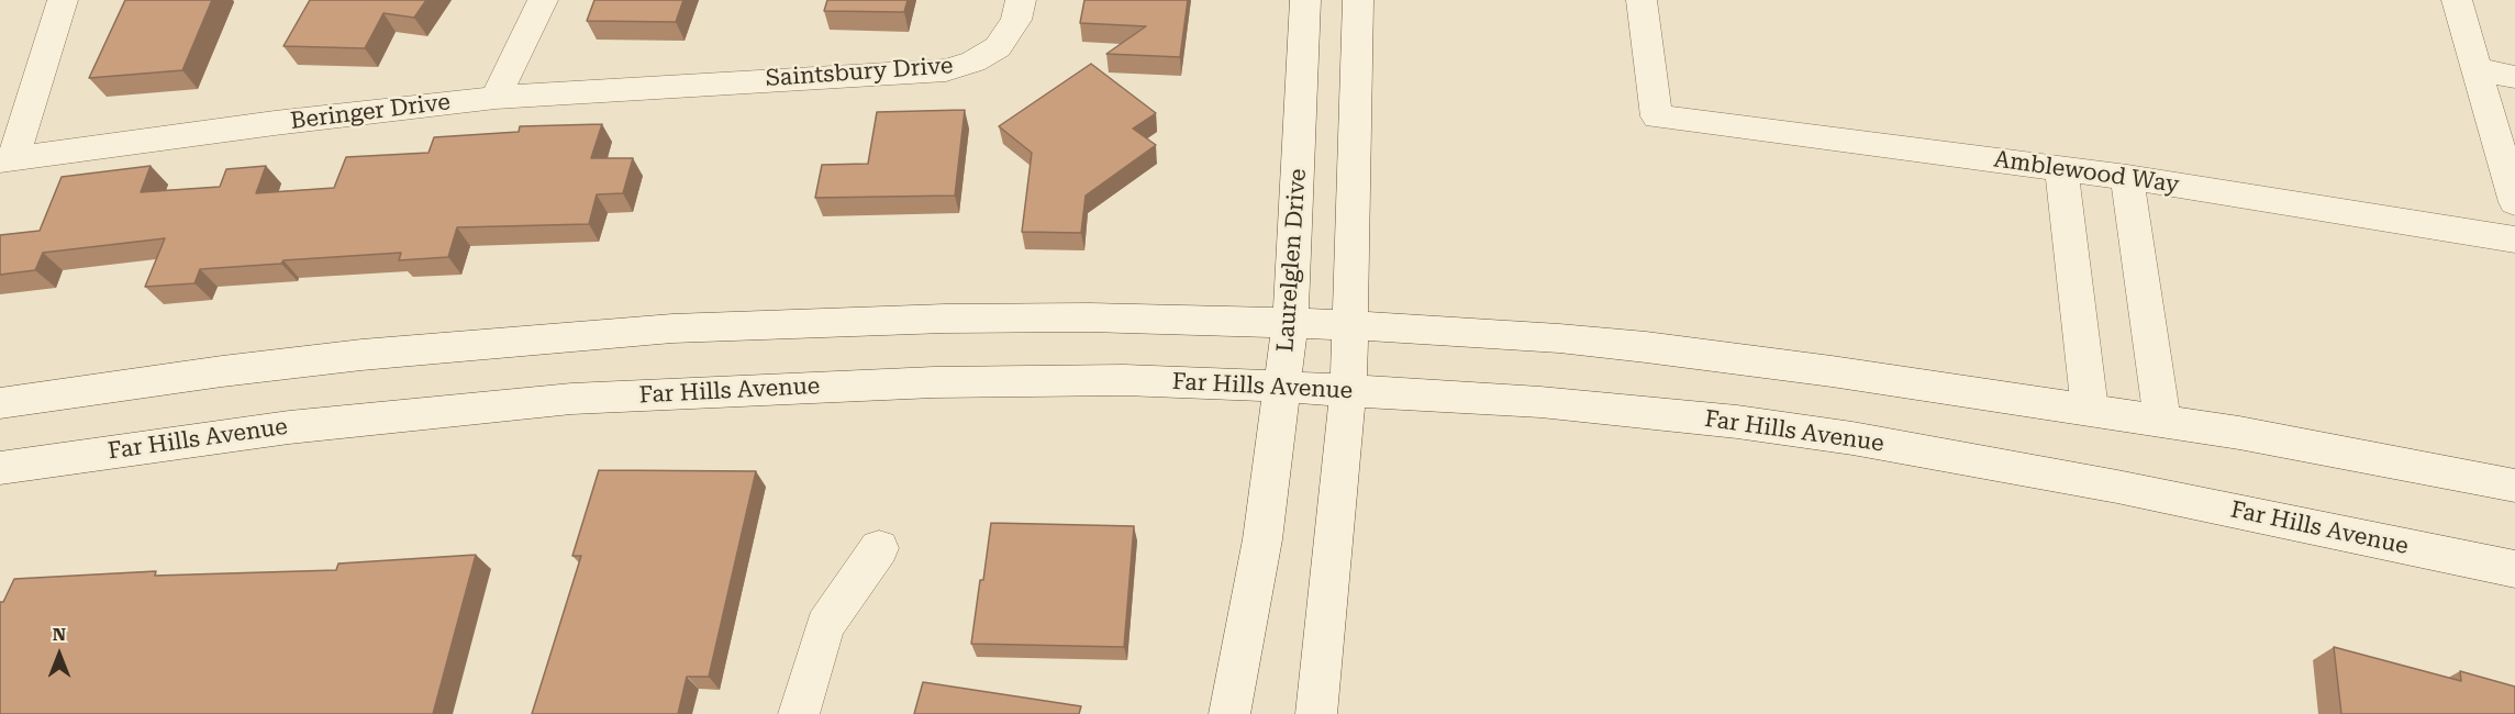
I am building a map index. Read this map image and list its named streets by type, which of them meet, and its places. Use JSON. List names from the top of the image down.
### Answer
{
  "streets": {
    "street": [
      "Saintsbury Drive",
      "Beringer Drive",
      "Amblewood Way",
      "Laurelglen Drive",
      "Far Hills Avenue"
    ]
  },
  "crossings": [
    ["Saintsbury Drive", "Beringer Drive"],
    ["Laurelglen Drive", "Far Hills Avenue"]
  ],
  "north": "top"
}
